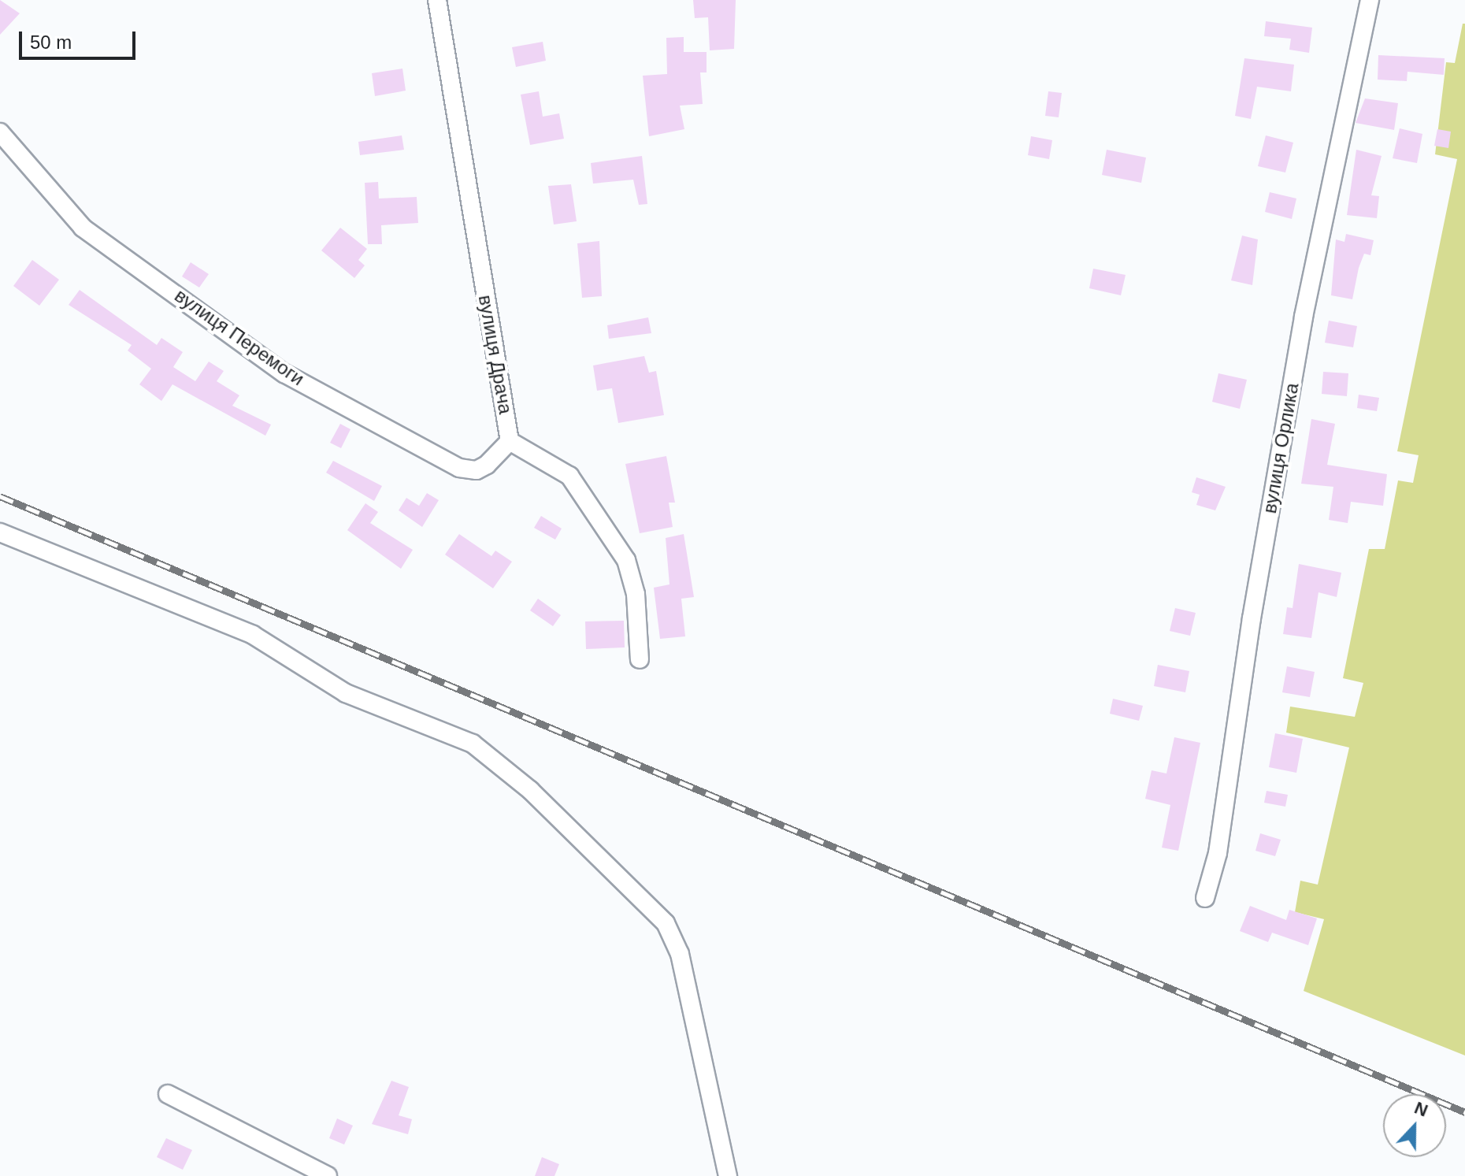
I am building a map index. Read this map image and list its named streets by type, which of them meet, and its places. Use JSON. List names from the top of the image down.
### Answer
{
  "streets": {
    "street": ["вулиця Перемоги", "вулиця Драча", "вулиця Орлика"]
  },
  "crossings": [
    ["вулиця Перемоги", "вулиця Драча"]
  ],
  "scale_bar": "50 m",
  "north": "top"
}
